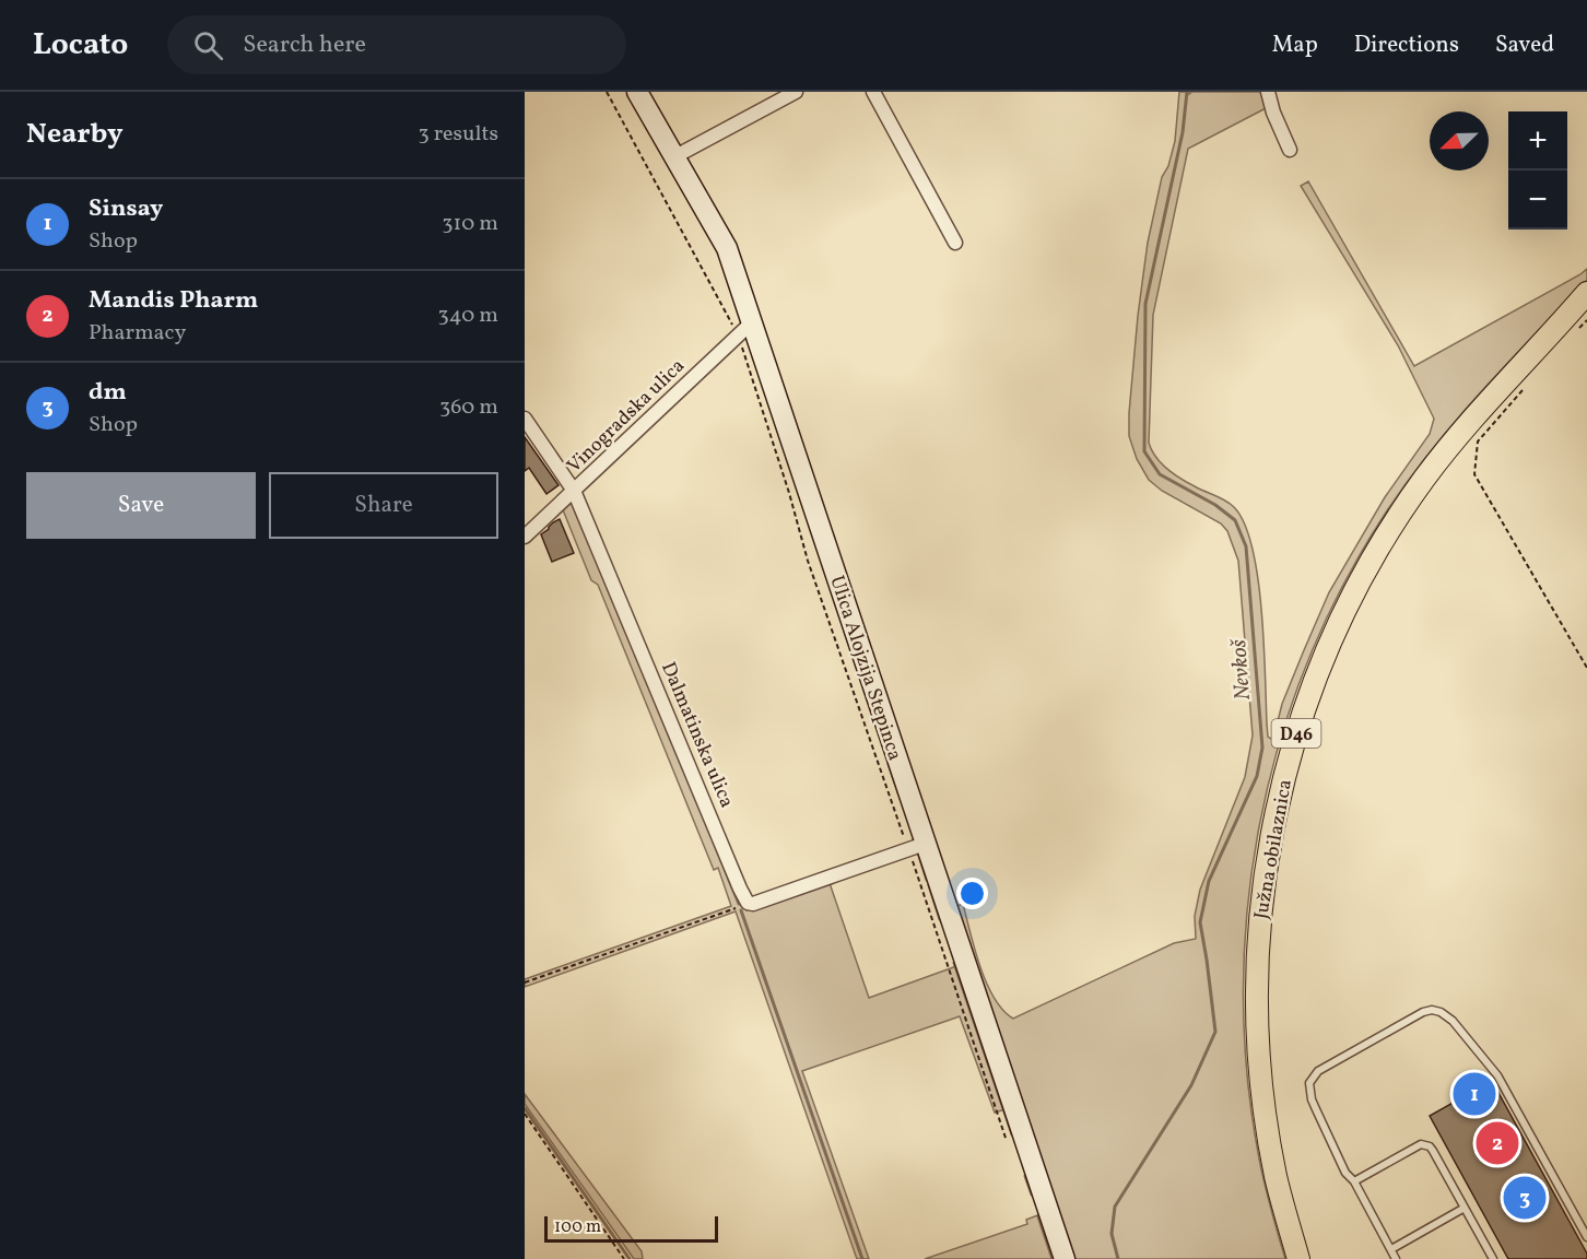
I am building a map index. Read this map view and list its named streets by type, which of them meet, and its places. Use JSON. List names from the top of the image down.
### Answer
{
  "streets": {
    "main road": ["Ulica Alojzija Stepinca", "D46", "Južna obilaznica"],
    "street": ["Vinogradska ulica", "Dalmatinska ulica"]
  },
  "crossings": [
    ["Vinogradska ulica", "Ulica Alojzija Stepinca"],
    ["Vinogradska ulica", "Dalmatinska ulica"]
  ],
  "water": ["Nevkoš"],
  "scale_bar": "100 m",
  "north": "bottom left",
  "page": {
    "header": "Locato",
    "search": "Search here",
    "nav": ["Map", "Directions", "Saved"],
    "heading": ["Nearby", "3 results"],
    "map_buttons": ["+", "−"],
    "list": [
      {
        "mark": "1",
        "name": "Sinsay",
        "note": "Shop",
        "value": "310 m"
      },
      {
        "mark": "2",
        "name": "Mandis Pharm",
        "note": "Pharmacy",
        "value": "340 m"
      },
      {
        "mark": "3",
        "name": "dm",
        "note": "Shop",
        "value": "360 m"
      }
    ],
    "buttons": ["Save", "Share"],
    "pins": ["1", "2", "3"],
    "scale": "100 m"
  }
}
